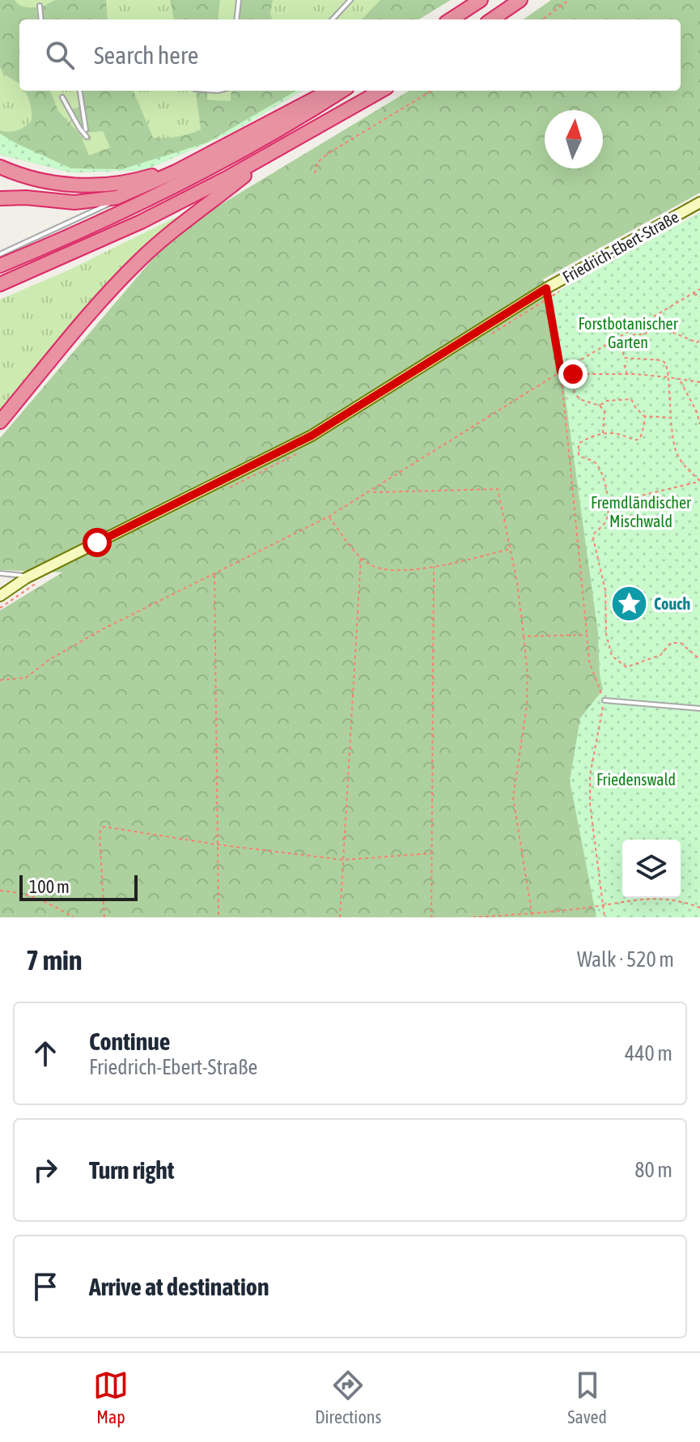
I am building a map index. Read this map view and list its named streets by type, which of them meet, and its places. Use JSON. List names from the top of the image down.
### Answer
{
  "streets": {
    "main road": ["Friedrich-Ebert-Straße"]
  },
  "parks": ["Forstbotanischer Garten", "Fremdländischer Mischwald", "Friedenswald"],
  "places": {
    "place": ["Couch"]
  },
  "scale_bar": "100 m",
  "north": "top",
  "page": {
    "search": "Search here",
    "scale": "100 m",
    "heading": ["7 min", "Walk · 520 m"],
    "list": [
      ["Continue", "Friedrich-Ebert-Straße", "440 m"],
      ["Turn right", "80 m"],
      "Arrive at destination"
    ],
    "nav": ["Map", "Directions", "Saved"]
  }
}
